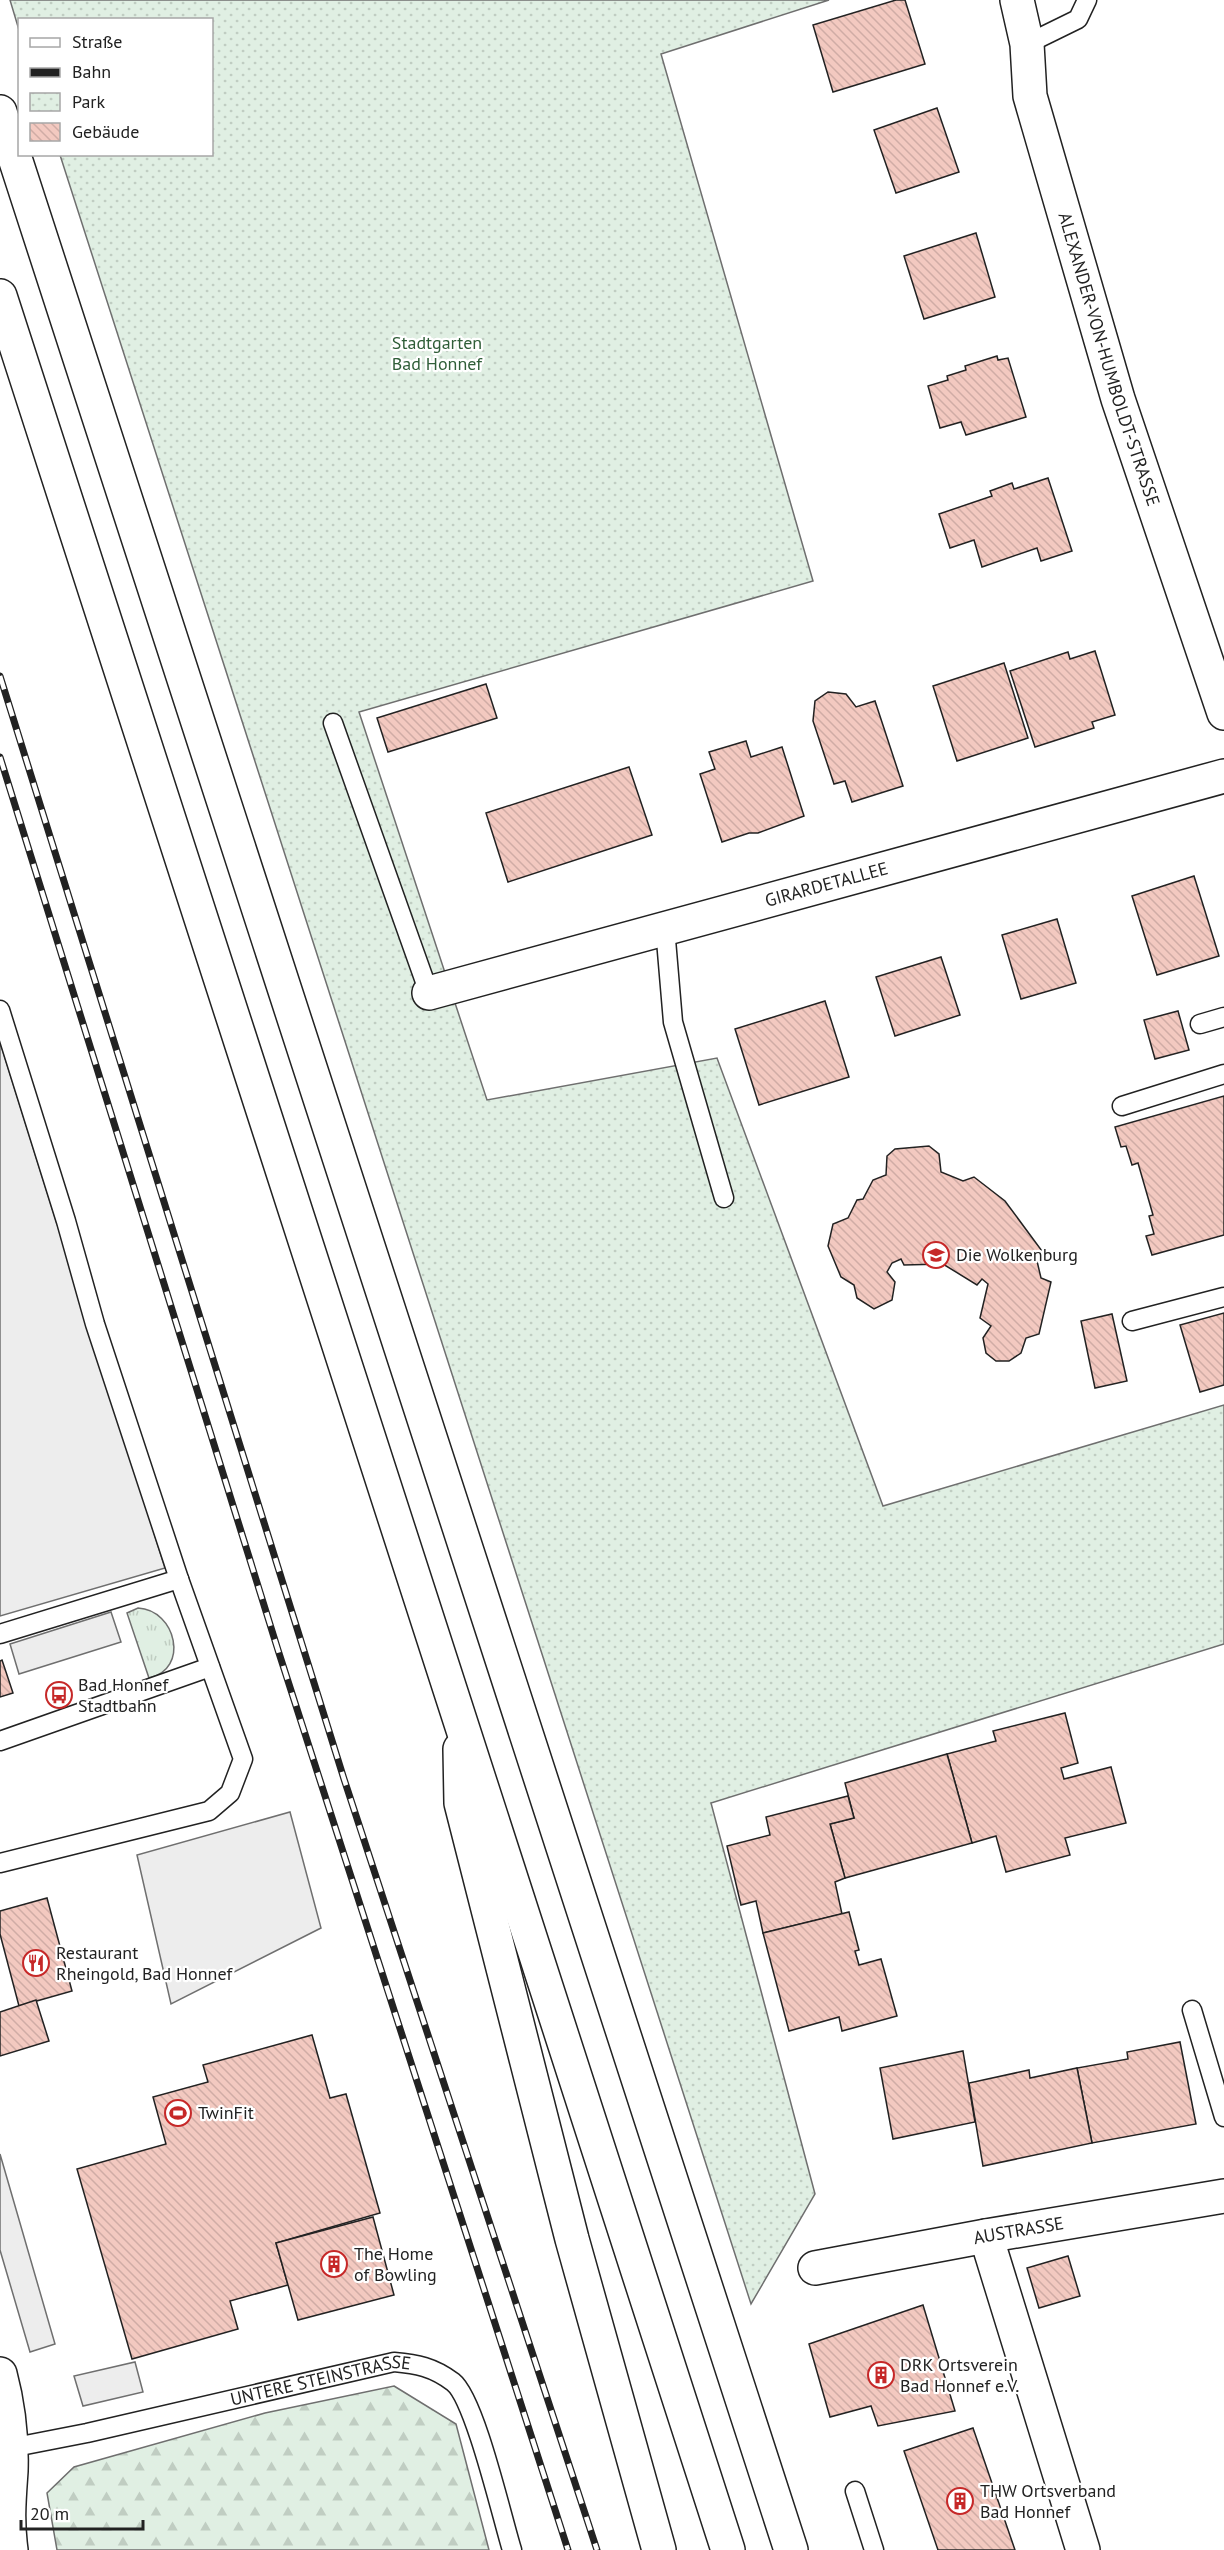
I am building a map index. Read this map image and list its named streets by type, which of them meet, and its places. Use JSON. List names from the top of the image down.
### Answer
{
  "streets": {
    "main road": ["ALEXANDER-VON-HUMBOLDT-STRASSE", "GIRARDETALLEE", "AUSTRASSE"],
    "lane": ["UNTERE STEINSTRASSE"]
  },
  "parks": ["Stadtgarten Bad Honnef"],
  "places": {
    "school or university": ["Die Wolkenburg"],
    "bus stop": ["Bad Honnef Stadtbahn"],
    "restaurant": ["Restaurant Rheingold, Bad Honnef"],
    "sports": ["TwinFit"],
    "building": ["The Home of Bowling", "DRK Ortsverein Bad Honnef e.V.", "THW Ortsverband Bad Honnef"]
  },
  "legend": [
    "Straße",
    "Bahn",
    "Park",
    "Gebäude"
  ],
  "scale_bar": "20 m"
}
